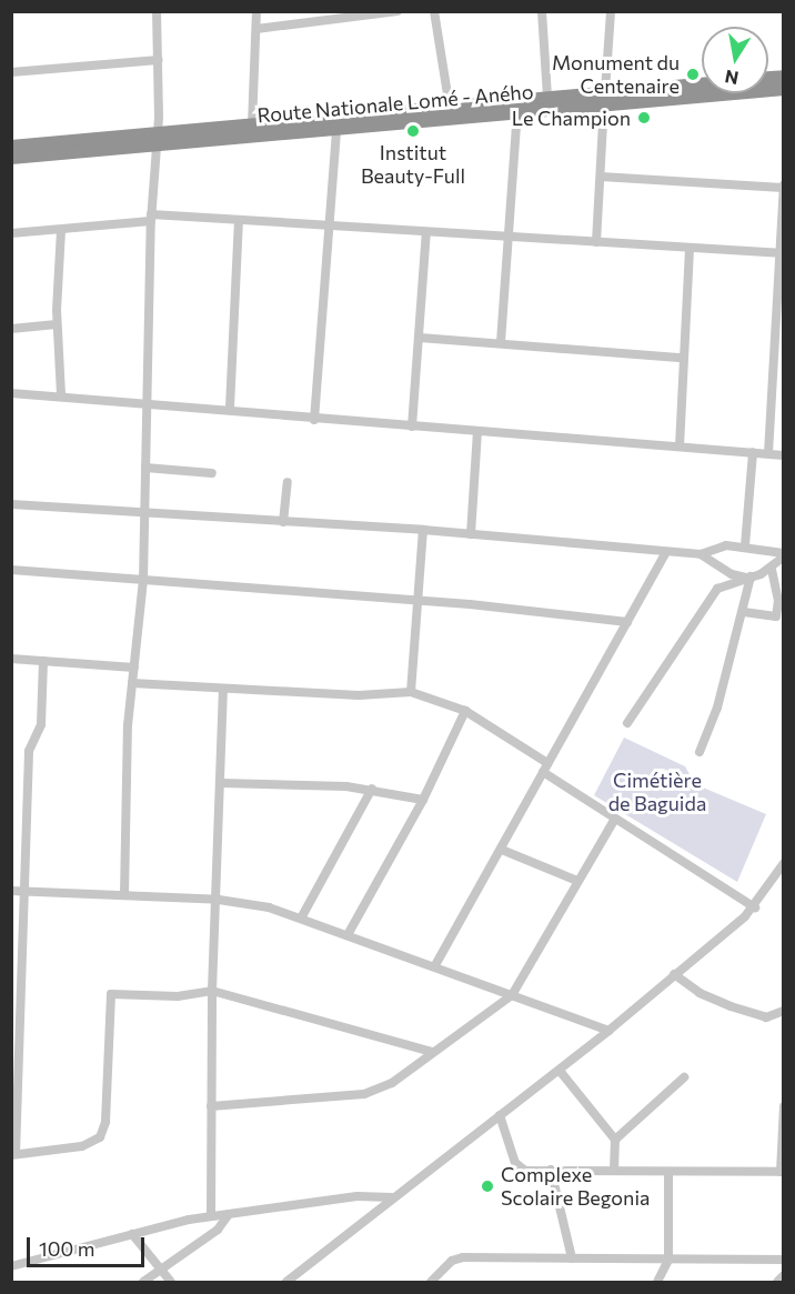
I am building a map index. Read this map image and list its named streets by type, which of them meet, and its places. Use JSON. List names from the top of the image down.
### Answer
{
  "streets": {
    "highway": ["Route Nationale Lomé - Aného"]
  },
  "parks": ["Cimétière de Baguida"],
  "places": [
    "Monument du Centenaire",
    "Le Champion",
    "Institut Beauty-Full",
    "Complexe Scolaire Begonia"
  ],
  "scale_bar": "100 m",
  "north": "bottom"
}
